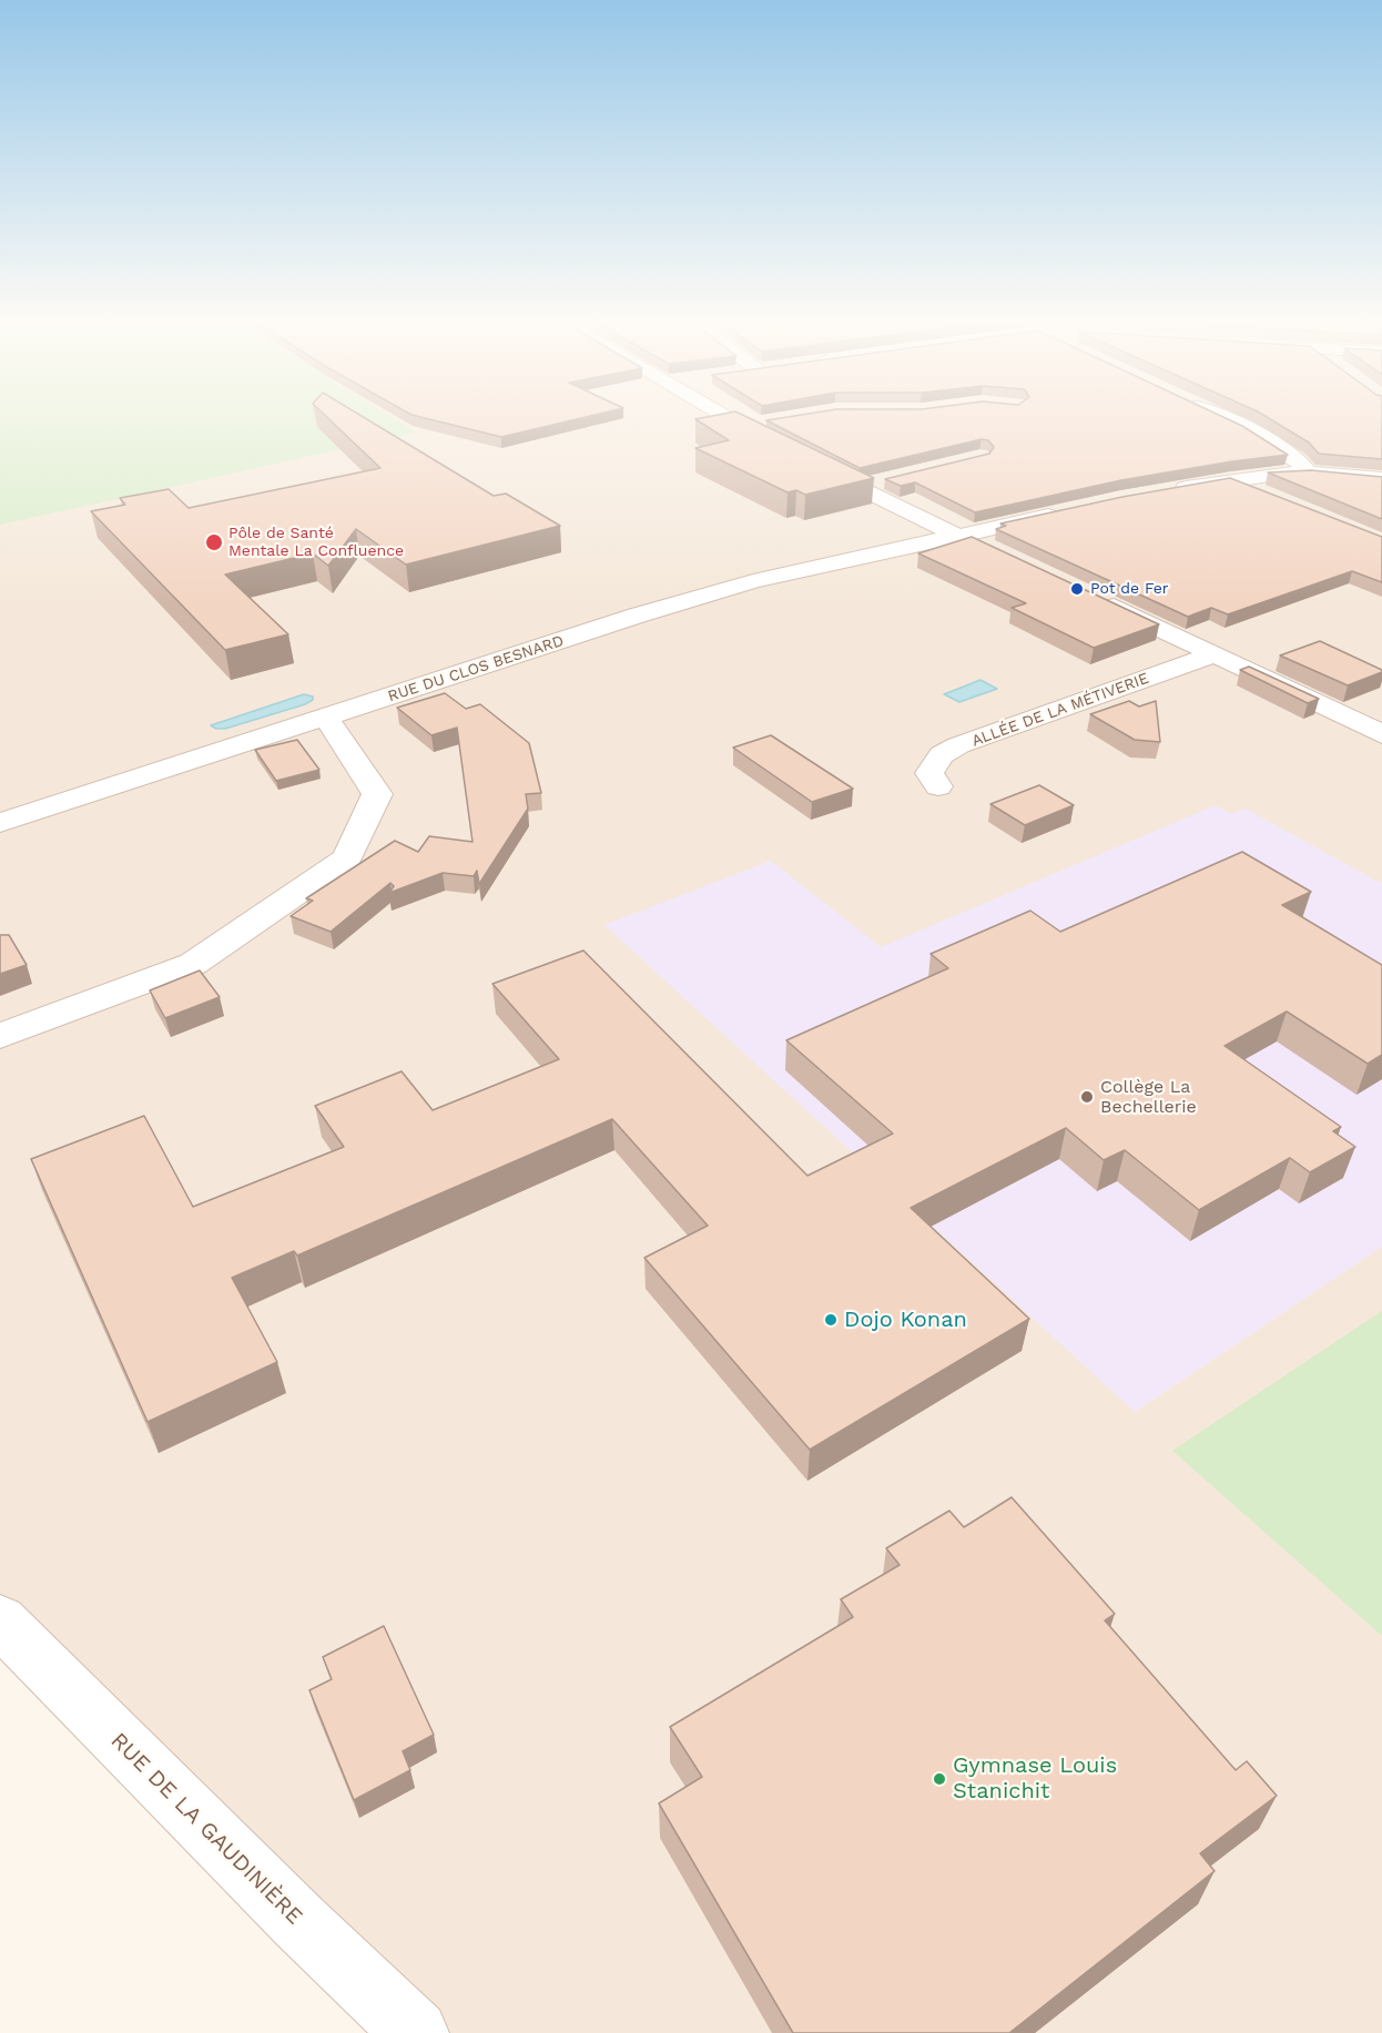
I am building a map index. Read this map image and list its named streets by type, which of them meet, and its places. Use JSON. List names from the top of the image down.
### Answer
{
  "streets": {
    "street": ["RUE DU CLOS BESNARD", "ALLÉE DE LA MÉTIVERIE", "RUE DE LA GAUDINIÈRE"]
  },
  "places": [
    "Pôle de Santé Mentale La Confluence",
    "Pot de Fer",
    "Collège La Bechellerie",
    "Dojo Konan",
    "Gymnase Louis Stanichit"
  ]
}
